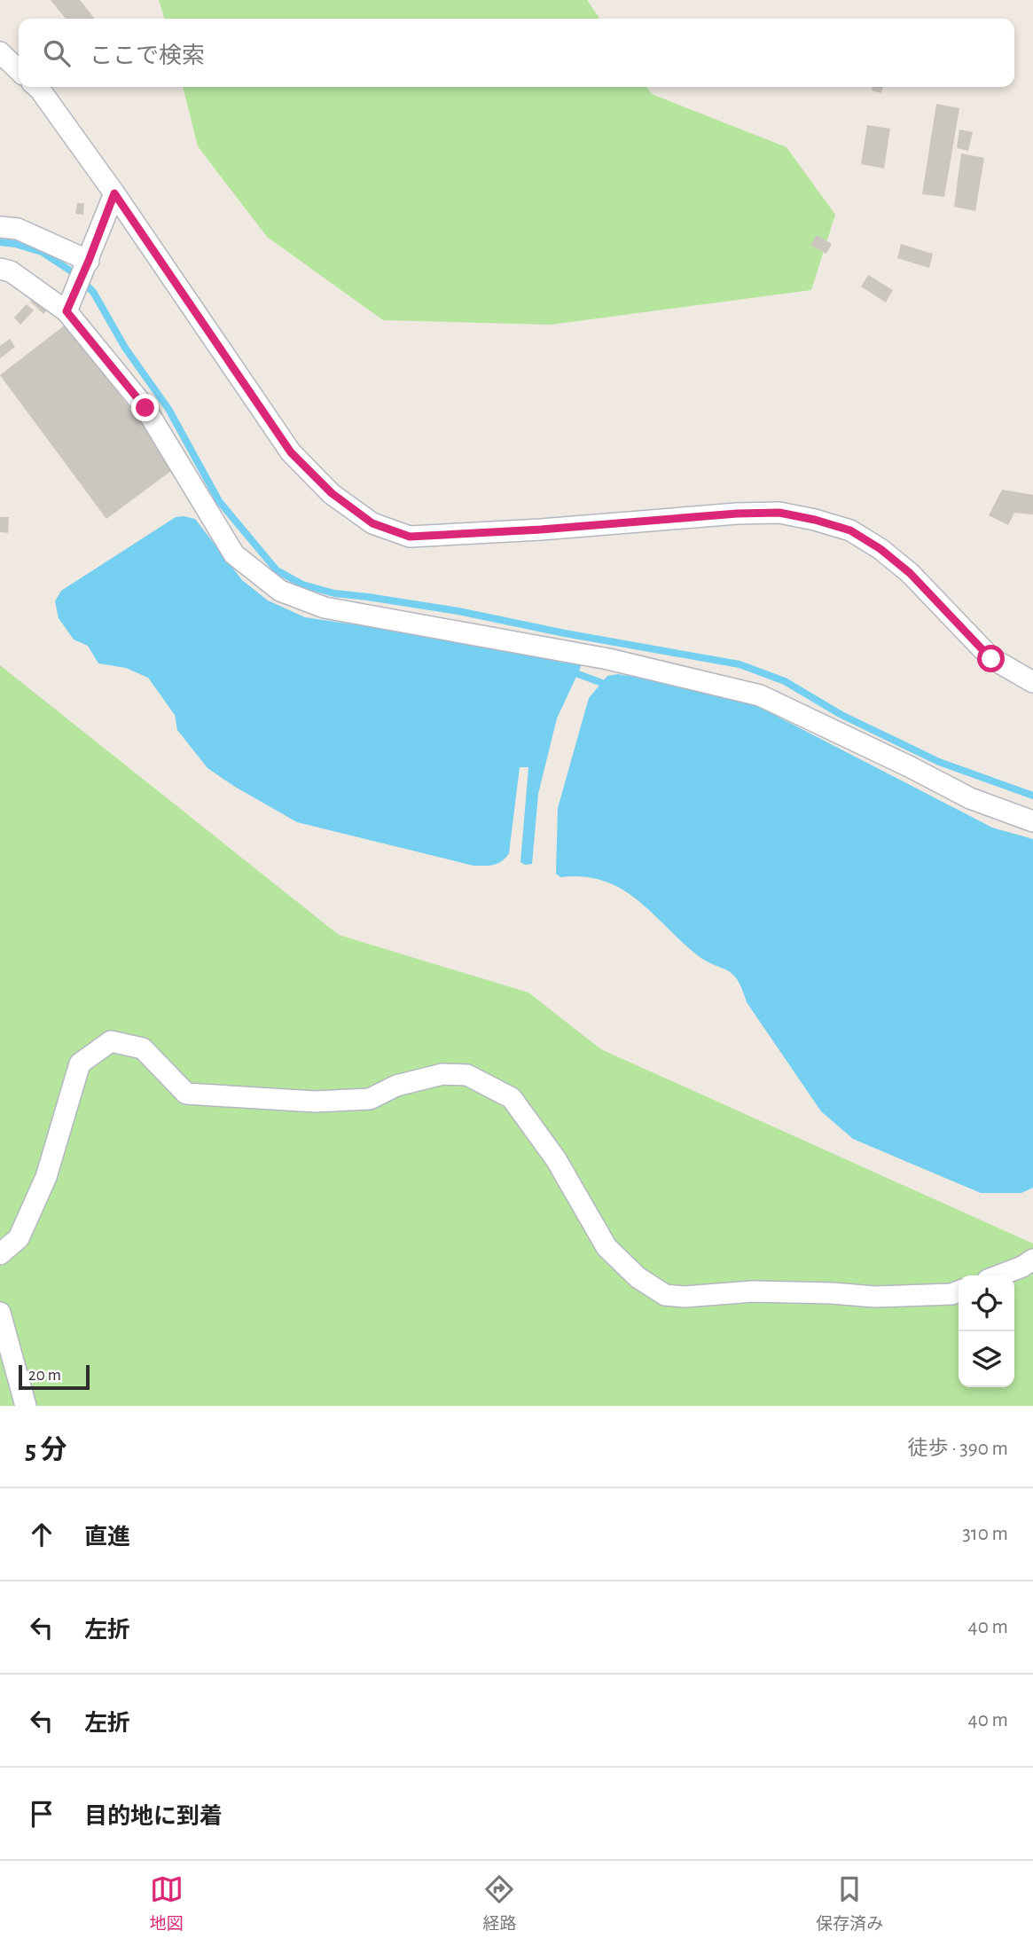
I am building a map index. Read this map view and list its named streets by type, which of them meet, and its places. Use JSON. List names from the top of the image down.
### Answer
{
  "scale_bar": "20 m",
  "page": {
    "search": "ここで検索",
    "scale": "20 m",
    "heading": ["5 分", "徒歩 · 390 m"],
    "list": [
      ["直進", "310 m"],
      ["左折", "40 m"],
      ["左折", "40 m"],
      "目的地に到着"
    ],
    "nav": ["地図", "経路", "保存済み"]
  }
}
